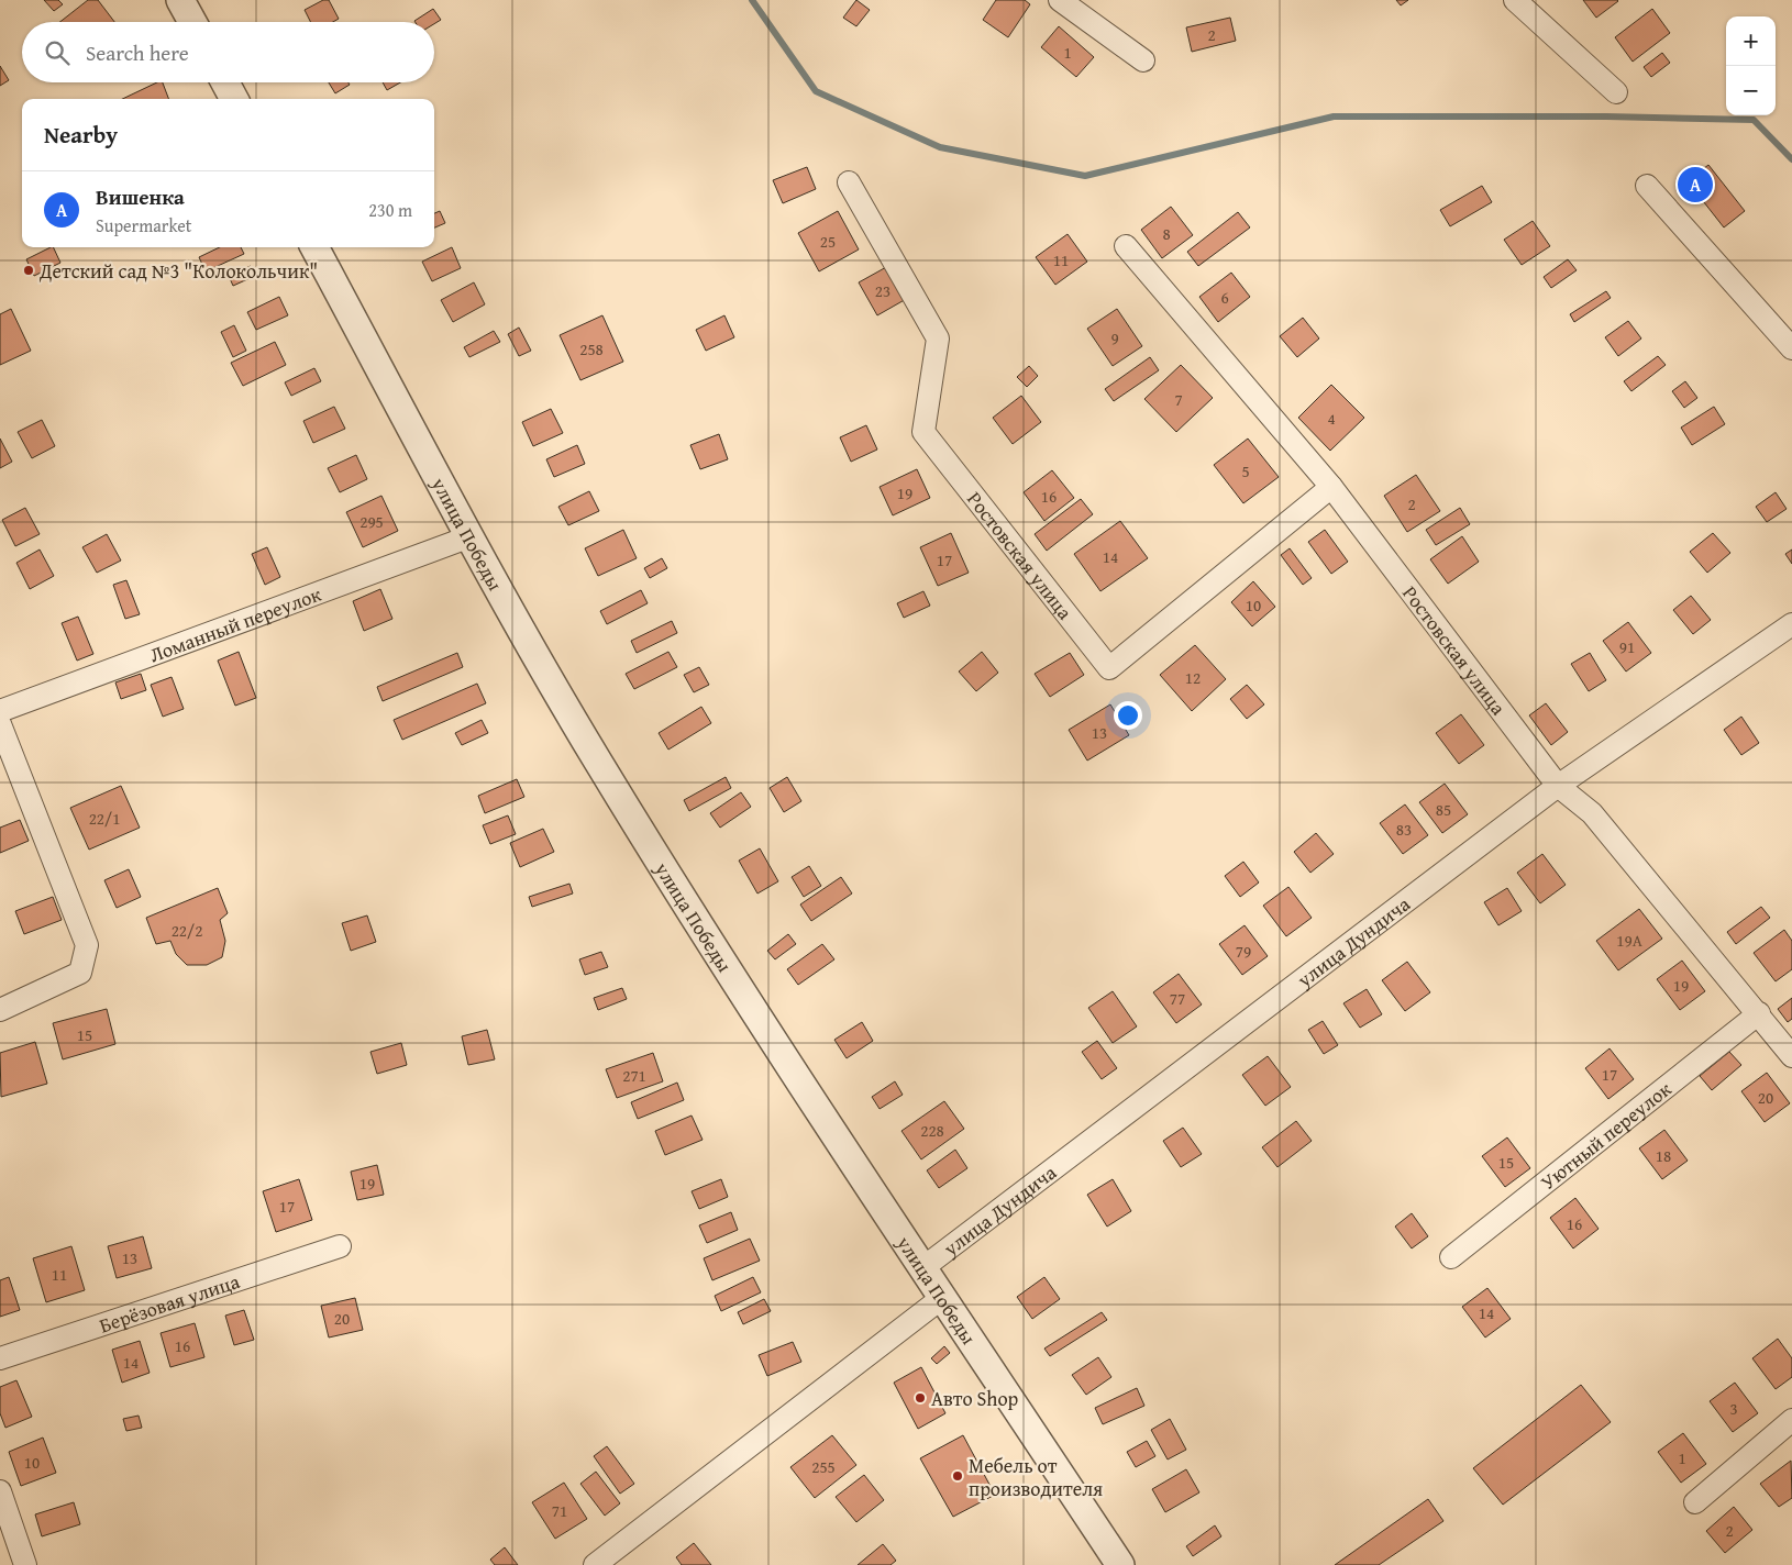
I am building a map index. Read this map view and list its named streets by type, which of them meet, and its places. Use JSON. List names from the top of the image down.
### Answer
{
  "streets": {
    "street": [
      "улица Победы",
      "Ростовская улица",
      "Ломанный переулок",
      "улица Дундича",
      "Уютный переулок",
      "Берёзовая улица"
    ]
  },
  "crossings": [
    ["улица Победы", "Ломанный переулок"],
    ["улица Победы", "улица Дундича"],
    ["Ростовская улица", "улица Дундича"]
  ],
  "places": ["Детский сад №3 \"Колокольчик\"", "Авто Shop", "Мебель от производителя"],
  "house_numbers": [
    "2",
    "1",
    "8",
    "25",
    "11",
    "23",
    "6",
    "9",
    "258",
    "7",
    "4",
    "5",
    "19",
    "16",
    "2",
    "295",
    "14",
    "17",
    "10",
    "91",
    "12",
    "13",
    "85",
    "22/1",
    "83",
    "22/2",
    "19А",
    "79",
    "19",
    "77",
    "15",
    "17",
    "271",
    "20",
    "228",
    "18",
    "15",
    "19",
    "17",
    "16",
    "13",
    "11",
    "14",
    "20",
    "16",
    "14",
    "3",
    "1",
    "10",
    "255",
    "71",
    "2"
  ],
  "page": {
    "map_buttons": ["+", "−"],
    "search": "Search here",
    "heading": "Nearby",
    "pins": "A",
    "list": [
      {
        "mark": "A",
        "name": "Вишенка",
        "note": "Supermarket",
        "value": "230 m"
      }
    ]
  }
}
